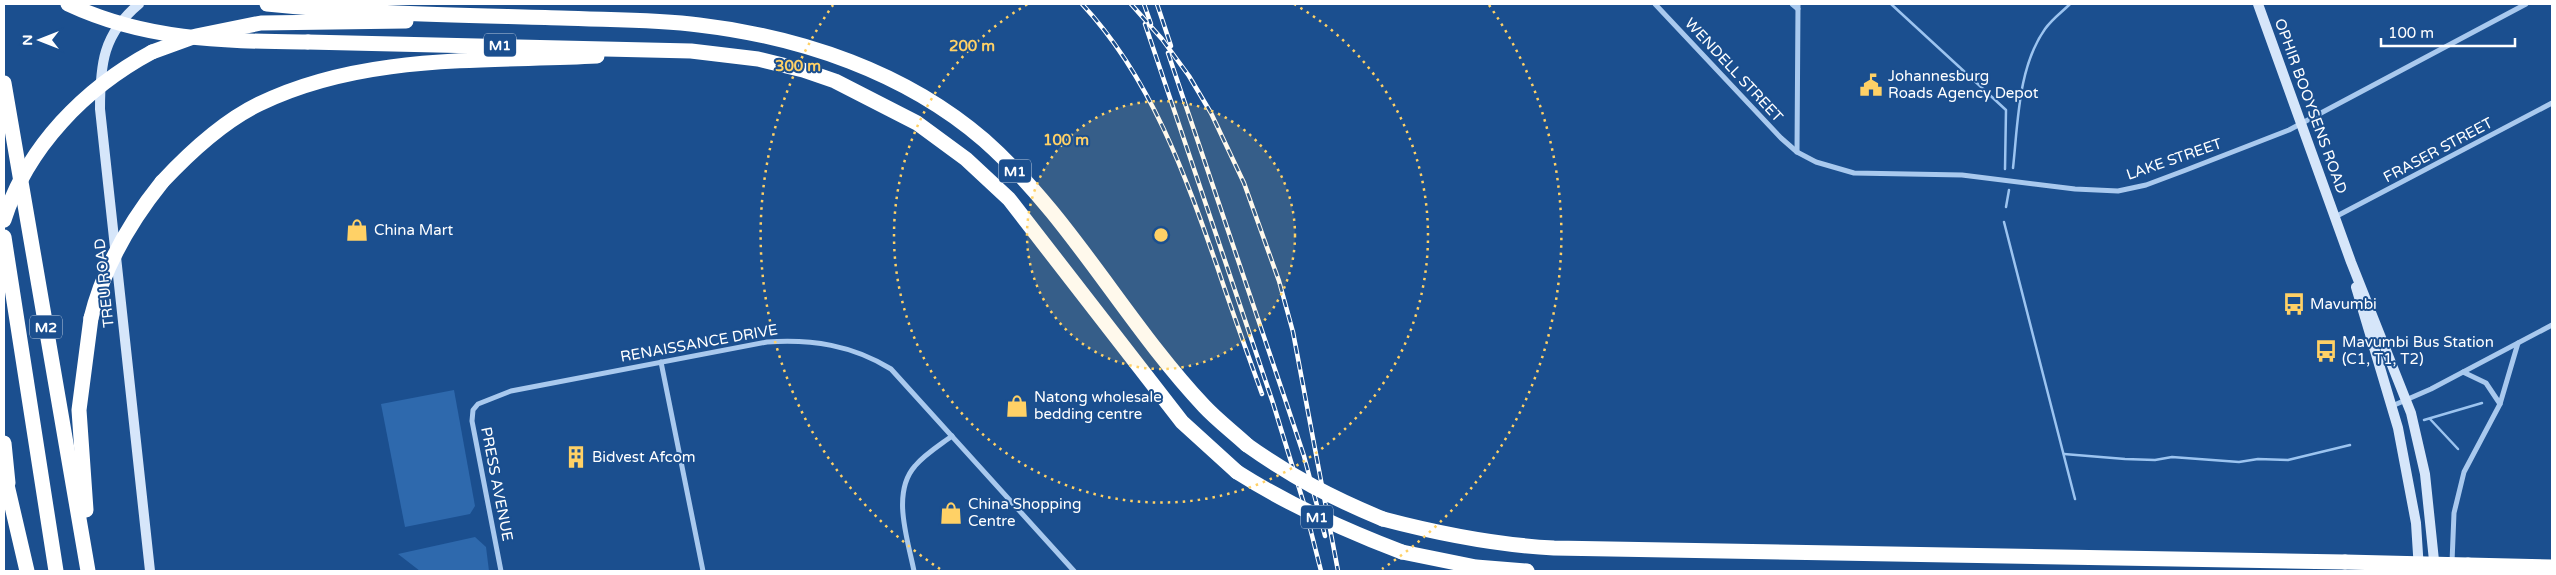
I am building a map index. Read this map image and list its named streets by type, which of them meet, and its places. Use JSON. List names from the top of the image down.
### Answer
{
  "streets": {
    "highway": ["M1", "M2"],
    "main road": ["OPHIR BOOYSENS ROAD", "TREU ROAD"],
    "street": [
      "WENDELL STREET",
      "FRASER STREET",
      "LAKE STREET",
      "RENAISSANCE DRIVE",
      "PRESS AVENUE"
    ]
  },
  "crossings": [
    ["WENDELL STREET", "LAKE STREET"],
    ["OPHIR BOOYSENS ROAD", "FRASER STREET"],
    ["OPHIR BOOYSENS ROAD", "LAKE STREET"],
    ["RENAISSANCE DRIVE", "PRESS AVENUE"]
  ],
  "places": {
    "public building": ["Johannesburg Roads Agency Depot"],
    "shop": ["China Mart", "Natong wholesale bedding centre", "China Shopping Centre"],
    "bus stop": ["Mavumbi", "Mavumbi Bus Station (C1, T1, T2)"],
    "building": ["Bidvest Afcom"]
  },
  "scale_bar": "100 m",
  "north": "left",
  "rings": ["200 m", "300 m", "100 m"]
}
